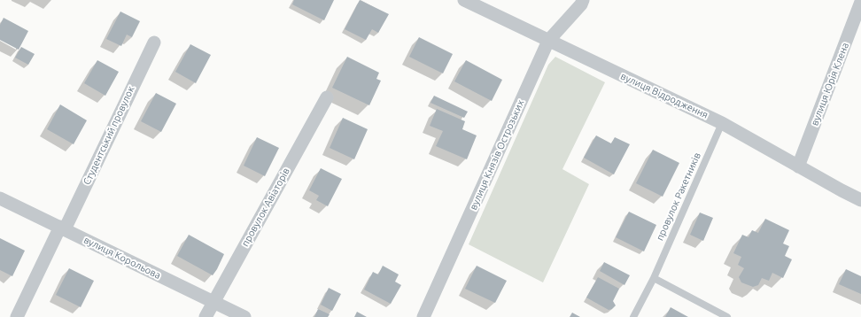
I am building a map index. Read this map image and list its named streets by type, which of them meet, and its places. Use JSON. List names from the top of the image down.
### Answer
{
  "streets": {
    "street": [
      "вулиця Юрія Клена",
      "вулиця Відродження",
      "Студентський провулок",
      "вулиця Князів Острозьких",
      "провулок Авіаторів",
      "вулиця Корольова"
    ],
    "lane": ["провулок Ракетників"]
  },
  "crossings": [
    ["вулиця Юрія Клена", "вулиця Відродження"],
    ["вулиця Відродження", "вулиця Князів Острозьких"],
    ["вулиця Відродження", "провулок Ракетників"],
    ["Студентський провулок", "вулиця Корольова"],
    ["провулок Авіаторів", "вулиця Корольова"]
  ]
}
